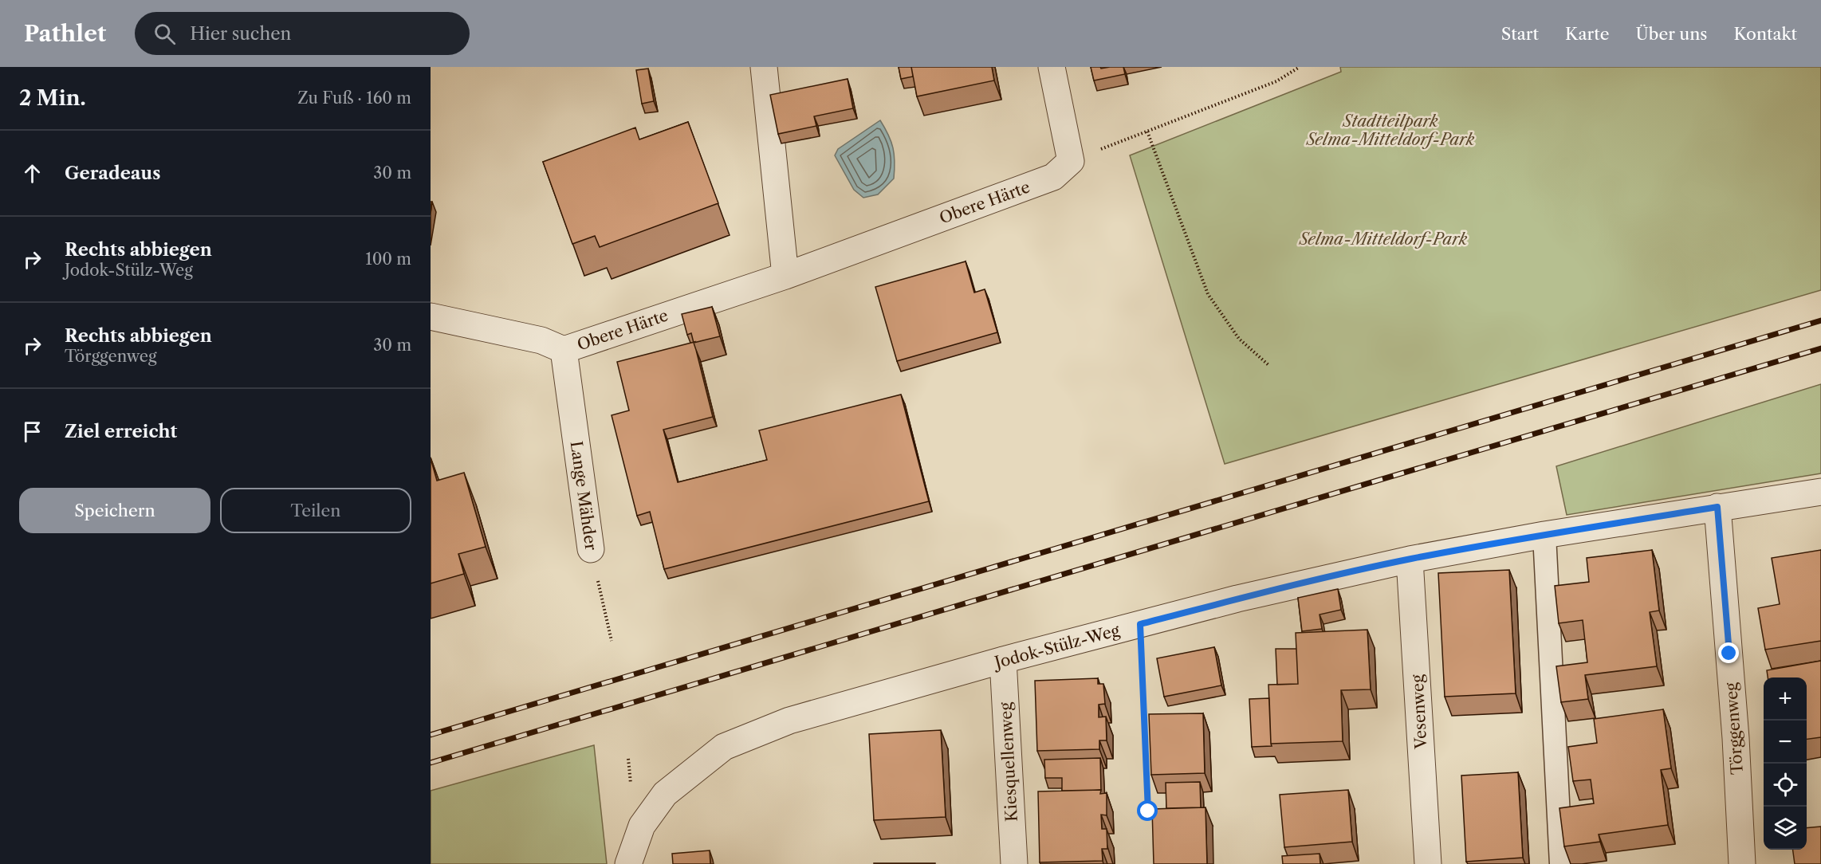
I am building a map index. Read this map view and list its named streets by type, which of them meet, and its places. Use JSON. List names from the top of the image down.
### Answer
{
  "streets": {
    "street": [
      "Obere Härte",
      "Lange Mähder",
      "Jodok-Stülz-Weg",
      "Vesenweg",
      "Törggenweg",
      "Kiesquellenweg"
    ]
  },
  "crossings": [
    ["Obere Härte", "Lange Mähder"],
    ["Jodok-Stülz-Weg", "Vesenweg"],
    ["Jodok-Stülz-Weg", "Törggenweg"],
    ["Jodok-Stülz-Weg", "Kiesquellenweg"]
  ],
  "parks": ["Stadtteilpark Selma-Mitteldorf-Park", "Selma-Mitteldorf-Park"],
  "page": {
    "header": "Pathlet",
    "search": "Hier suchen",
    "nav": [
      "Start",
      "Karte",
      "Über uns",
      "Kontakt"
    ],
    "heading": ["2 Min.", "Zu Fuß · 160 m"],
    "list": [
      ["Geradeaus", "30 m"],
      ["Rechts abbiegen", "Jodok-Stülz-Weg", "100 m"],
      ["Rechts abbiegen", "Törggenweg", "30 m"],
      "Ziel erreicht"
    ],
    "buttons": ["Speichern", "Teilen"],
    "map_buttons": ["+", "−"]
  }
}
